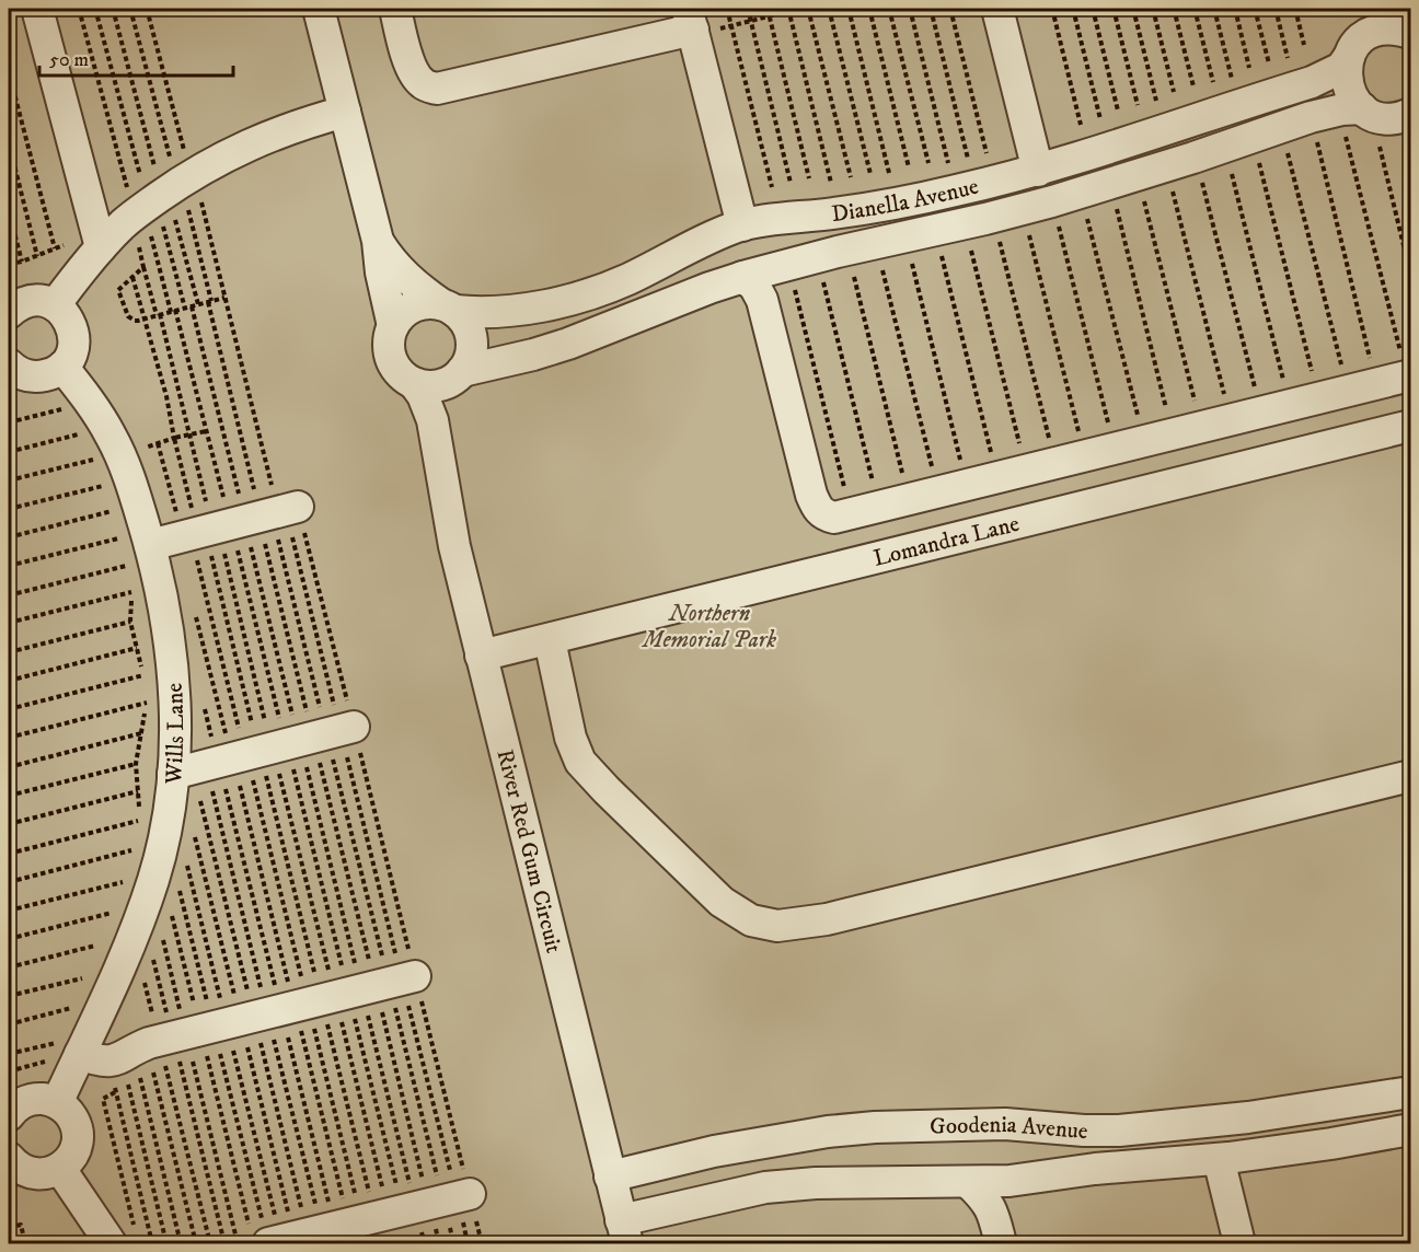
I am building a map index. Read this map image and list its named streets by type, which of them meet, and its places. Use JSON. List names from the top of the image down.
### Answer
{
  "streets": {
    "lane": [
      "Dianella Avenue",
      "Lomandra Lane",
      "Wills Lane",
      "River Red Gum Circuit",
      "Goodenia Avenue"
    ]
  },
  "crossings": [
    ["Dianella Avenue", "River Red Gum Circuit"],
    ["Lomandra Lane", "River Red Gum Circuit"],
    ["River Red Gum Circuit", "Goodenia Avenue"]
  ],
  "parks": ["Northern Memorial Park"],
  "scale_bar": "50 m"
}
